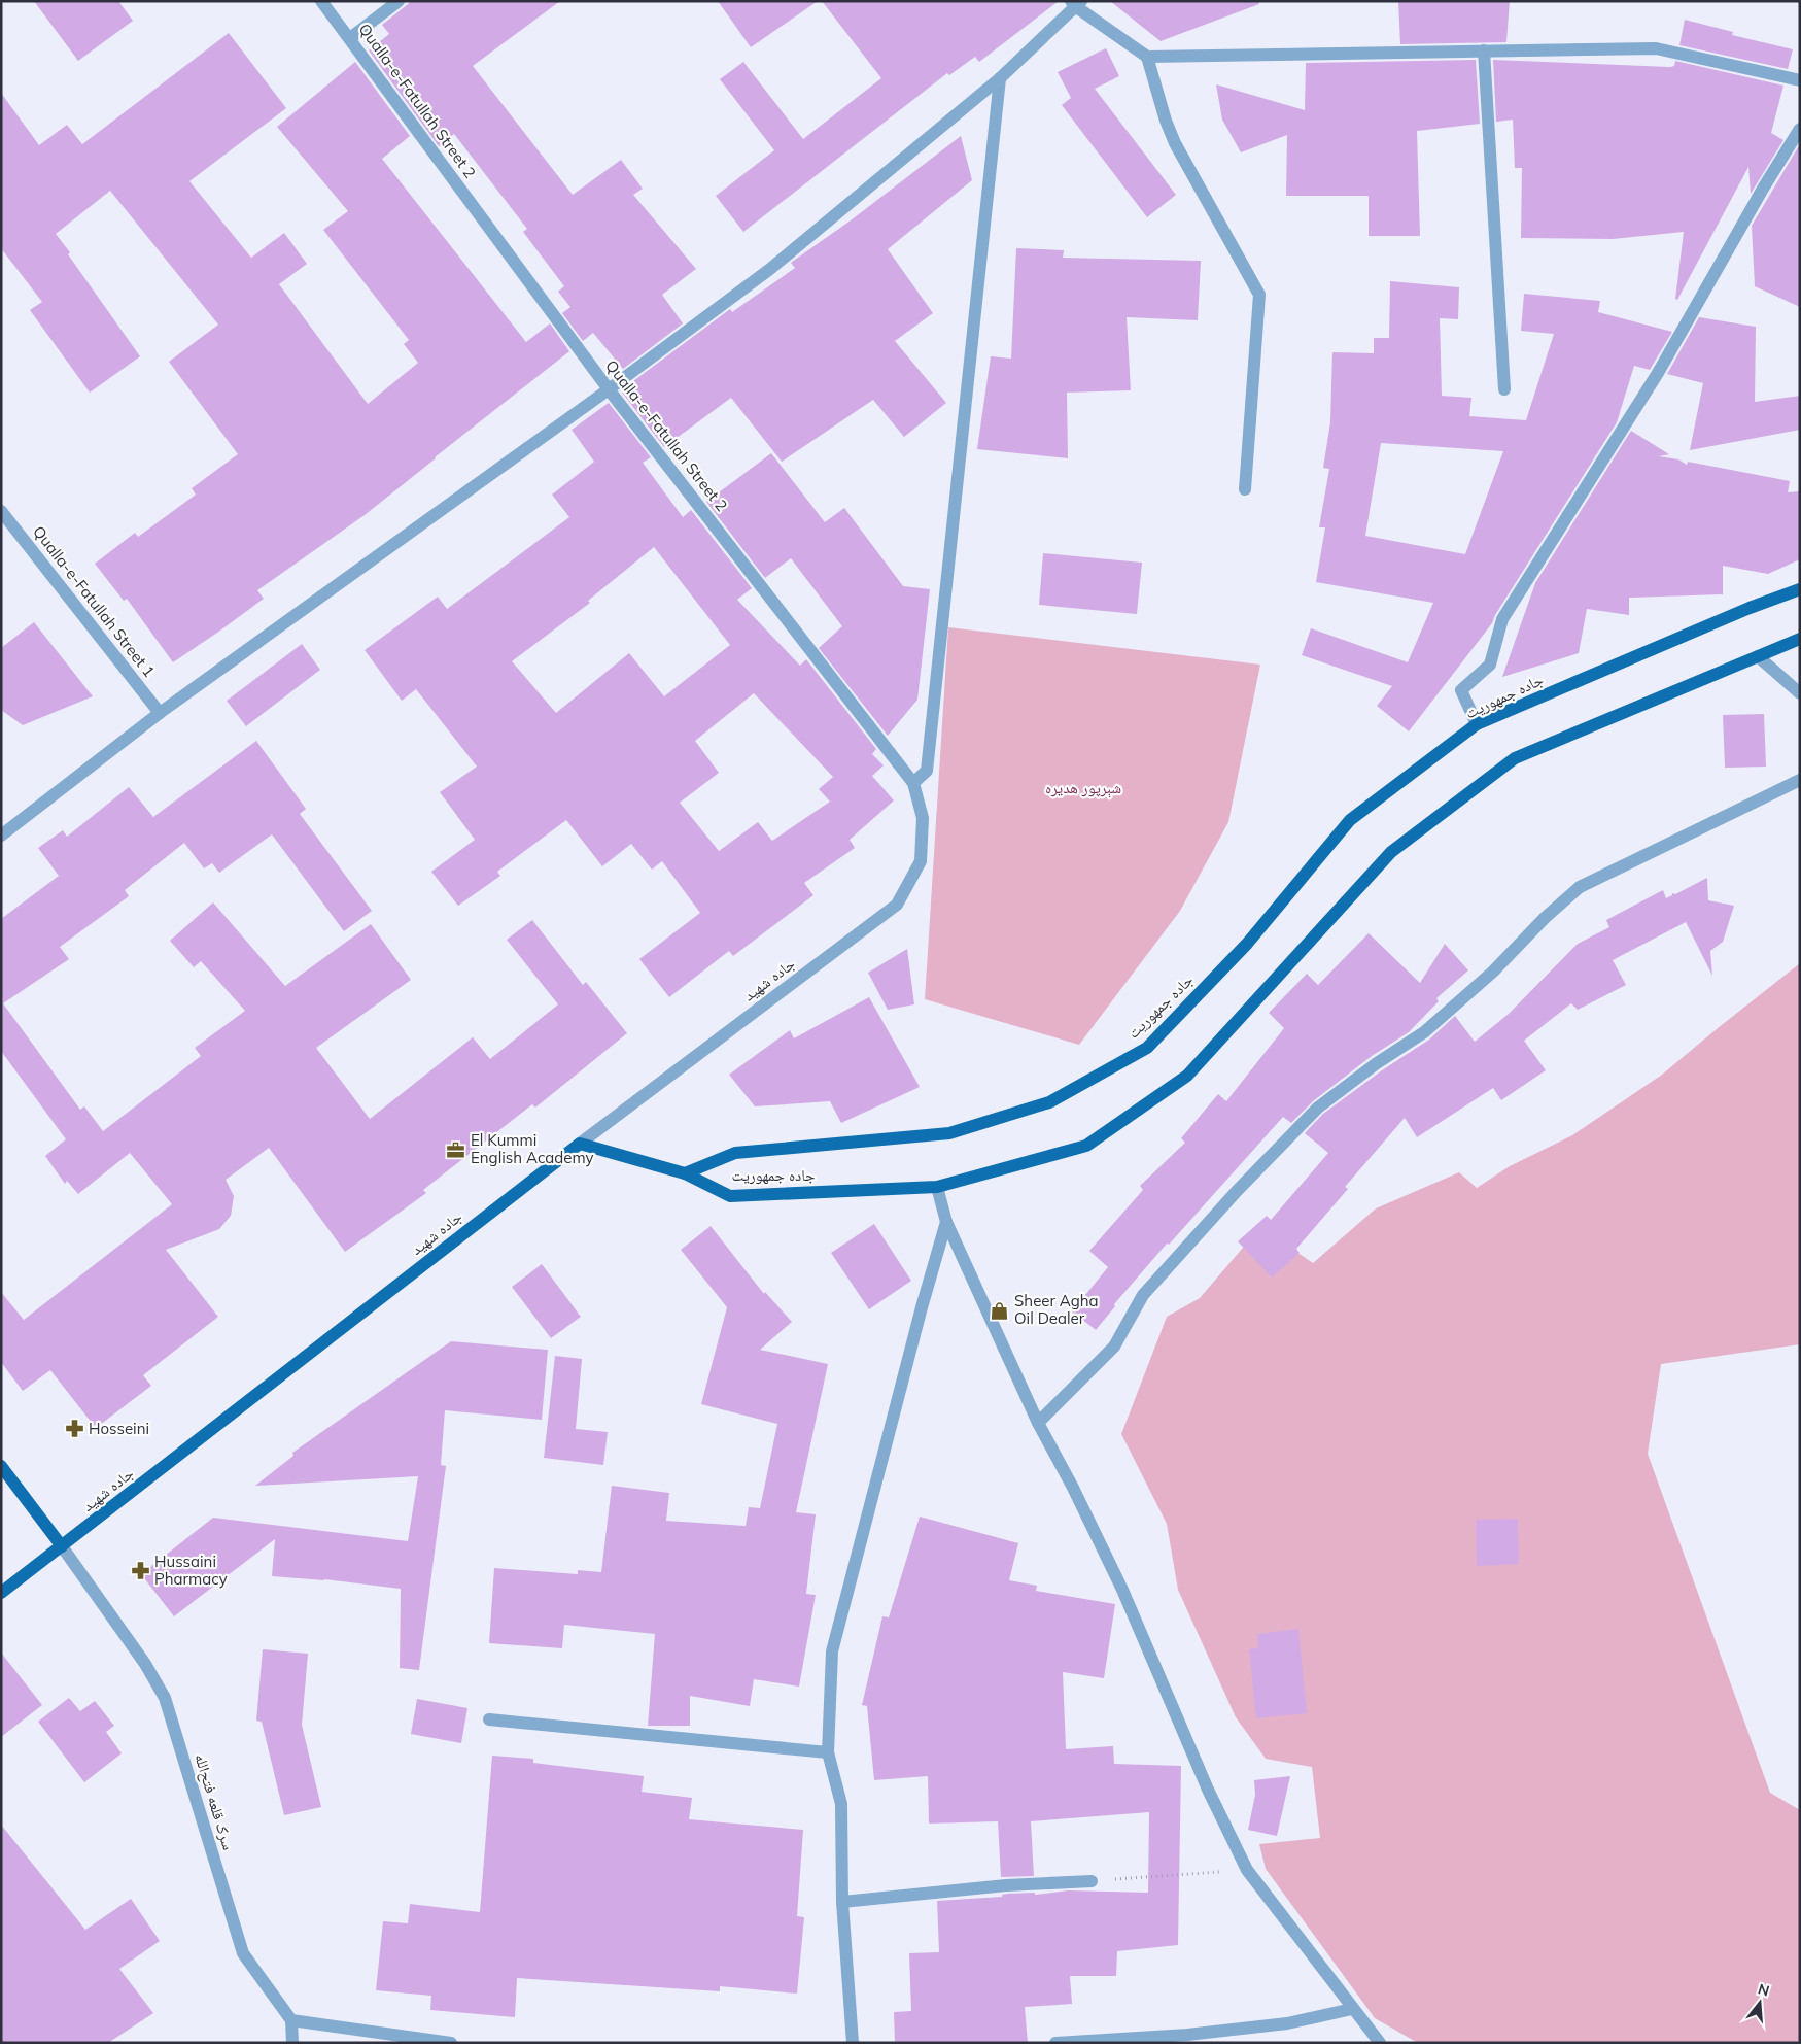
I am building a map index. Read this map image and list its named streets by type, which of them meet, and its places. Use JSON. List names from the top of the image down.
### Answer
{
  "streets": {
    "main road": ["جاده جمهوریت", "جاده شهید", "سرک قلعه فتح‌الله"],
    "street": ["Qualla-e-Fatullah Street 2", "Qualla-e-Fatullah Street 1"]
  },
  "crossings": [
    ["Qualla-e-Fatullah Street 2", "جاده شهید"],
    ["جاده شهید", "سرک قلعه فتح‌الله"]
  ],
  "parks": ["شېرپور هديره"],
  "places": {
    "office": ["El Kummi English Academy"],
    "shop": ["Sheer Agha Oil Dealer"],
    "pharmacy": ["Hosseini", "Hussaini Pharmacy"]
  },
  "north": "top"
}
